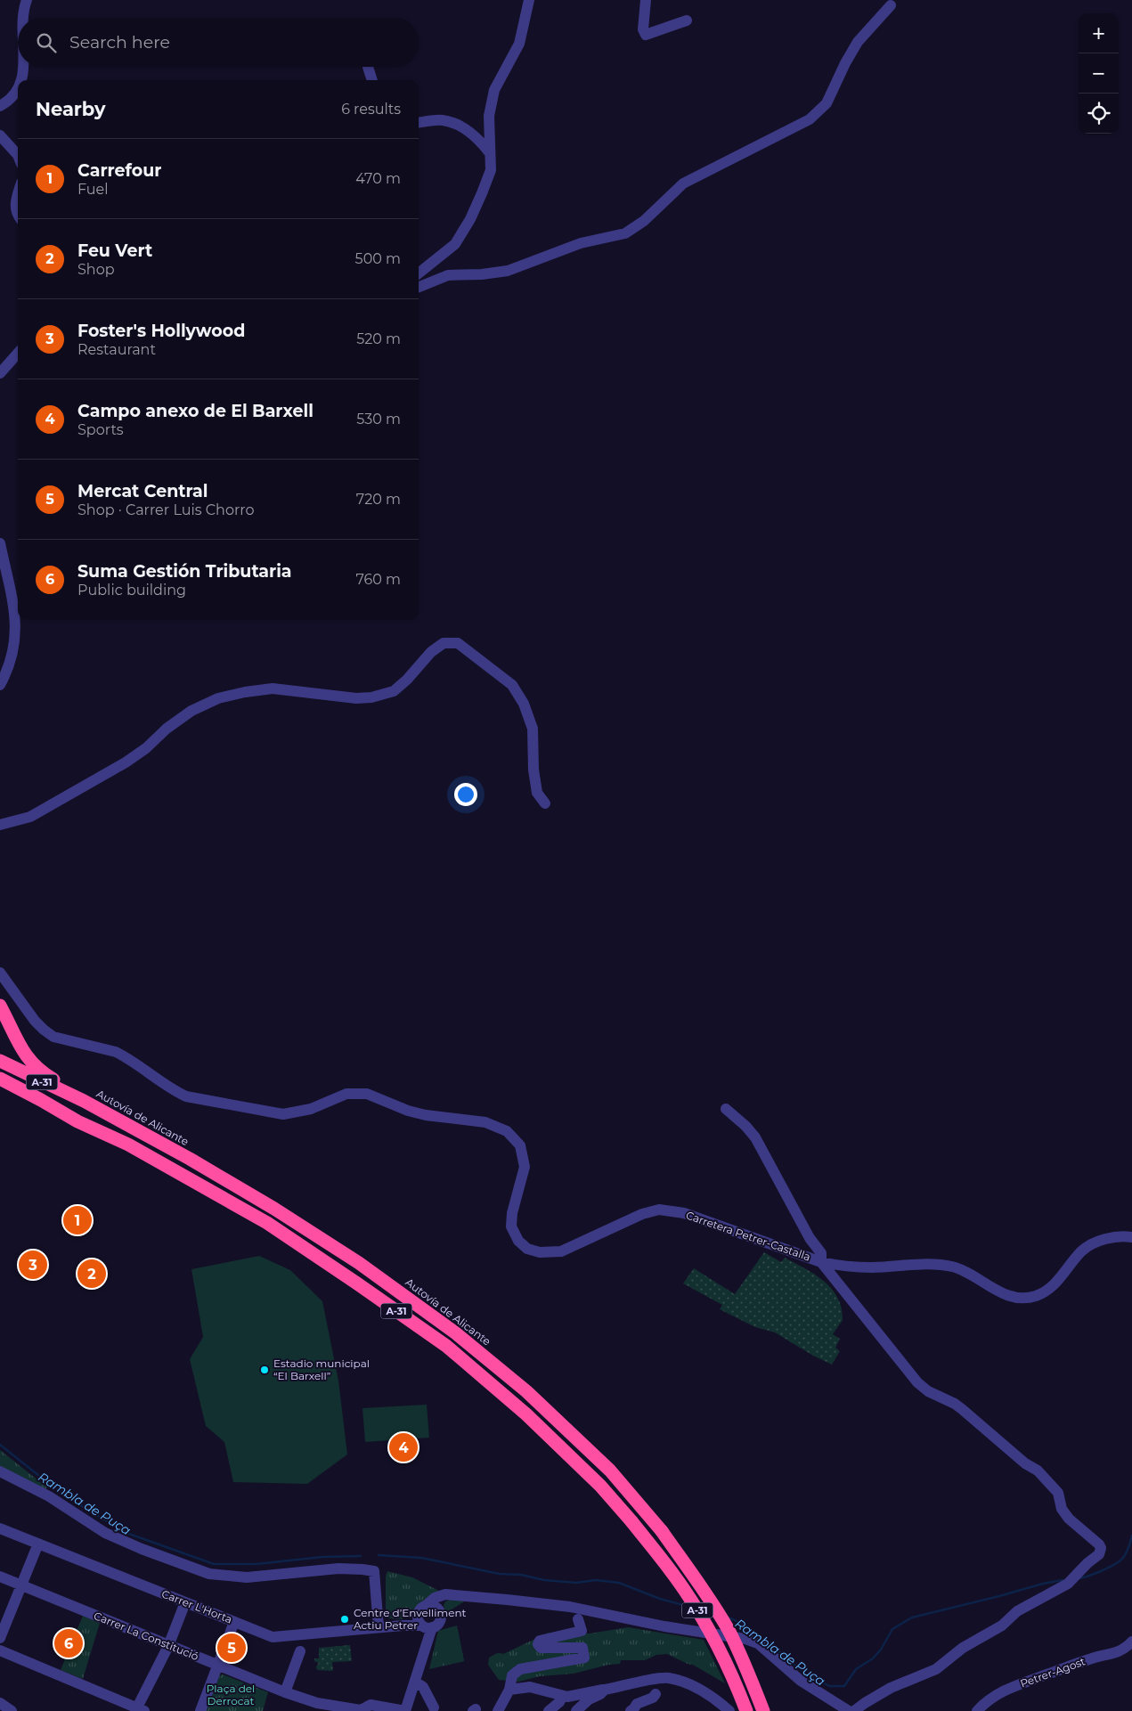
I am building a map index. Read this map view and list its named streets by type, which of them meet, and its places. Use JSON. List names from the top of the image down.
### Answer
{
  "streets": {
    "highway": ["A-31", "Autovía de Alicante"],
    "street": [
      "Carretera Petrer-Castalla",
      "Carrer L'Horta",
      "Carrer La Constitució",
      "Petrer-Agost"
    ]
  },
  "water": ["Rambla de Puça"],
  "parks": ["Plaça del Derrocat"],
  "places": ["Estadio municipal “El Barxell”", "Centre d’Envelliment Actiu Petrer"],
  "page": {
    "map_buttons": ["+", "−"],
    "search": "Search here",
    "heading": ["Nearby", "6 results"],
    "list": [
      {
        "mark": "1",
        "name": "Carrefour",
        "note": "Fuel",
        "value": "470 m"
      },
      {
        "mark": "2",
        "name": "Feu Vert",
        "note": "Shop",
        "value": "500 m"
      },
      {
        "mark": "3",
        "name": "Foster's Hollywood",
        "note": "Restaurant",
        "value": "520 m"
      },
      {
        "mark": "4",
        "name": "Campo anexo de El Barxell",
        "note": "Sports",
        "value": "530 m"
      },
      {
        "mark": "5",
        "name": "Mercat Central",
        "note": "Shop · Carrer Luis Chorro",
        "value": "720 m"
      },
      {
        "mark": "6",
        "name": "Suma Gestión Tributaria",
        "note": "Public building",
        "value": "760 m"
      }
    ],
    "pins": [
      "1",
      "3",
      "2",
      "4",
      "6",
      "5"
    ]
  }
}
